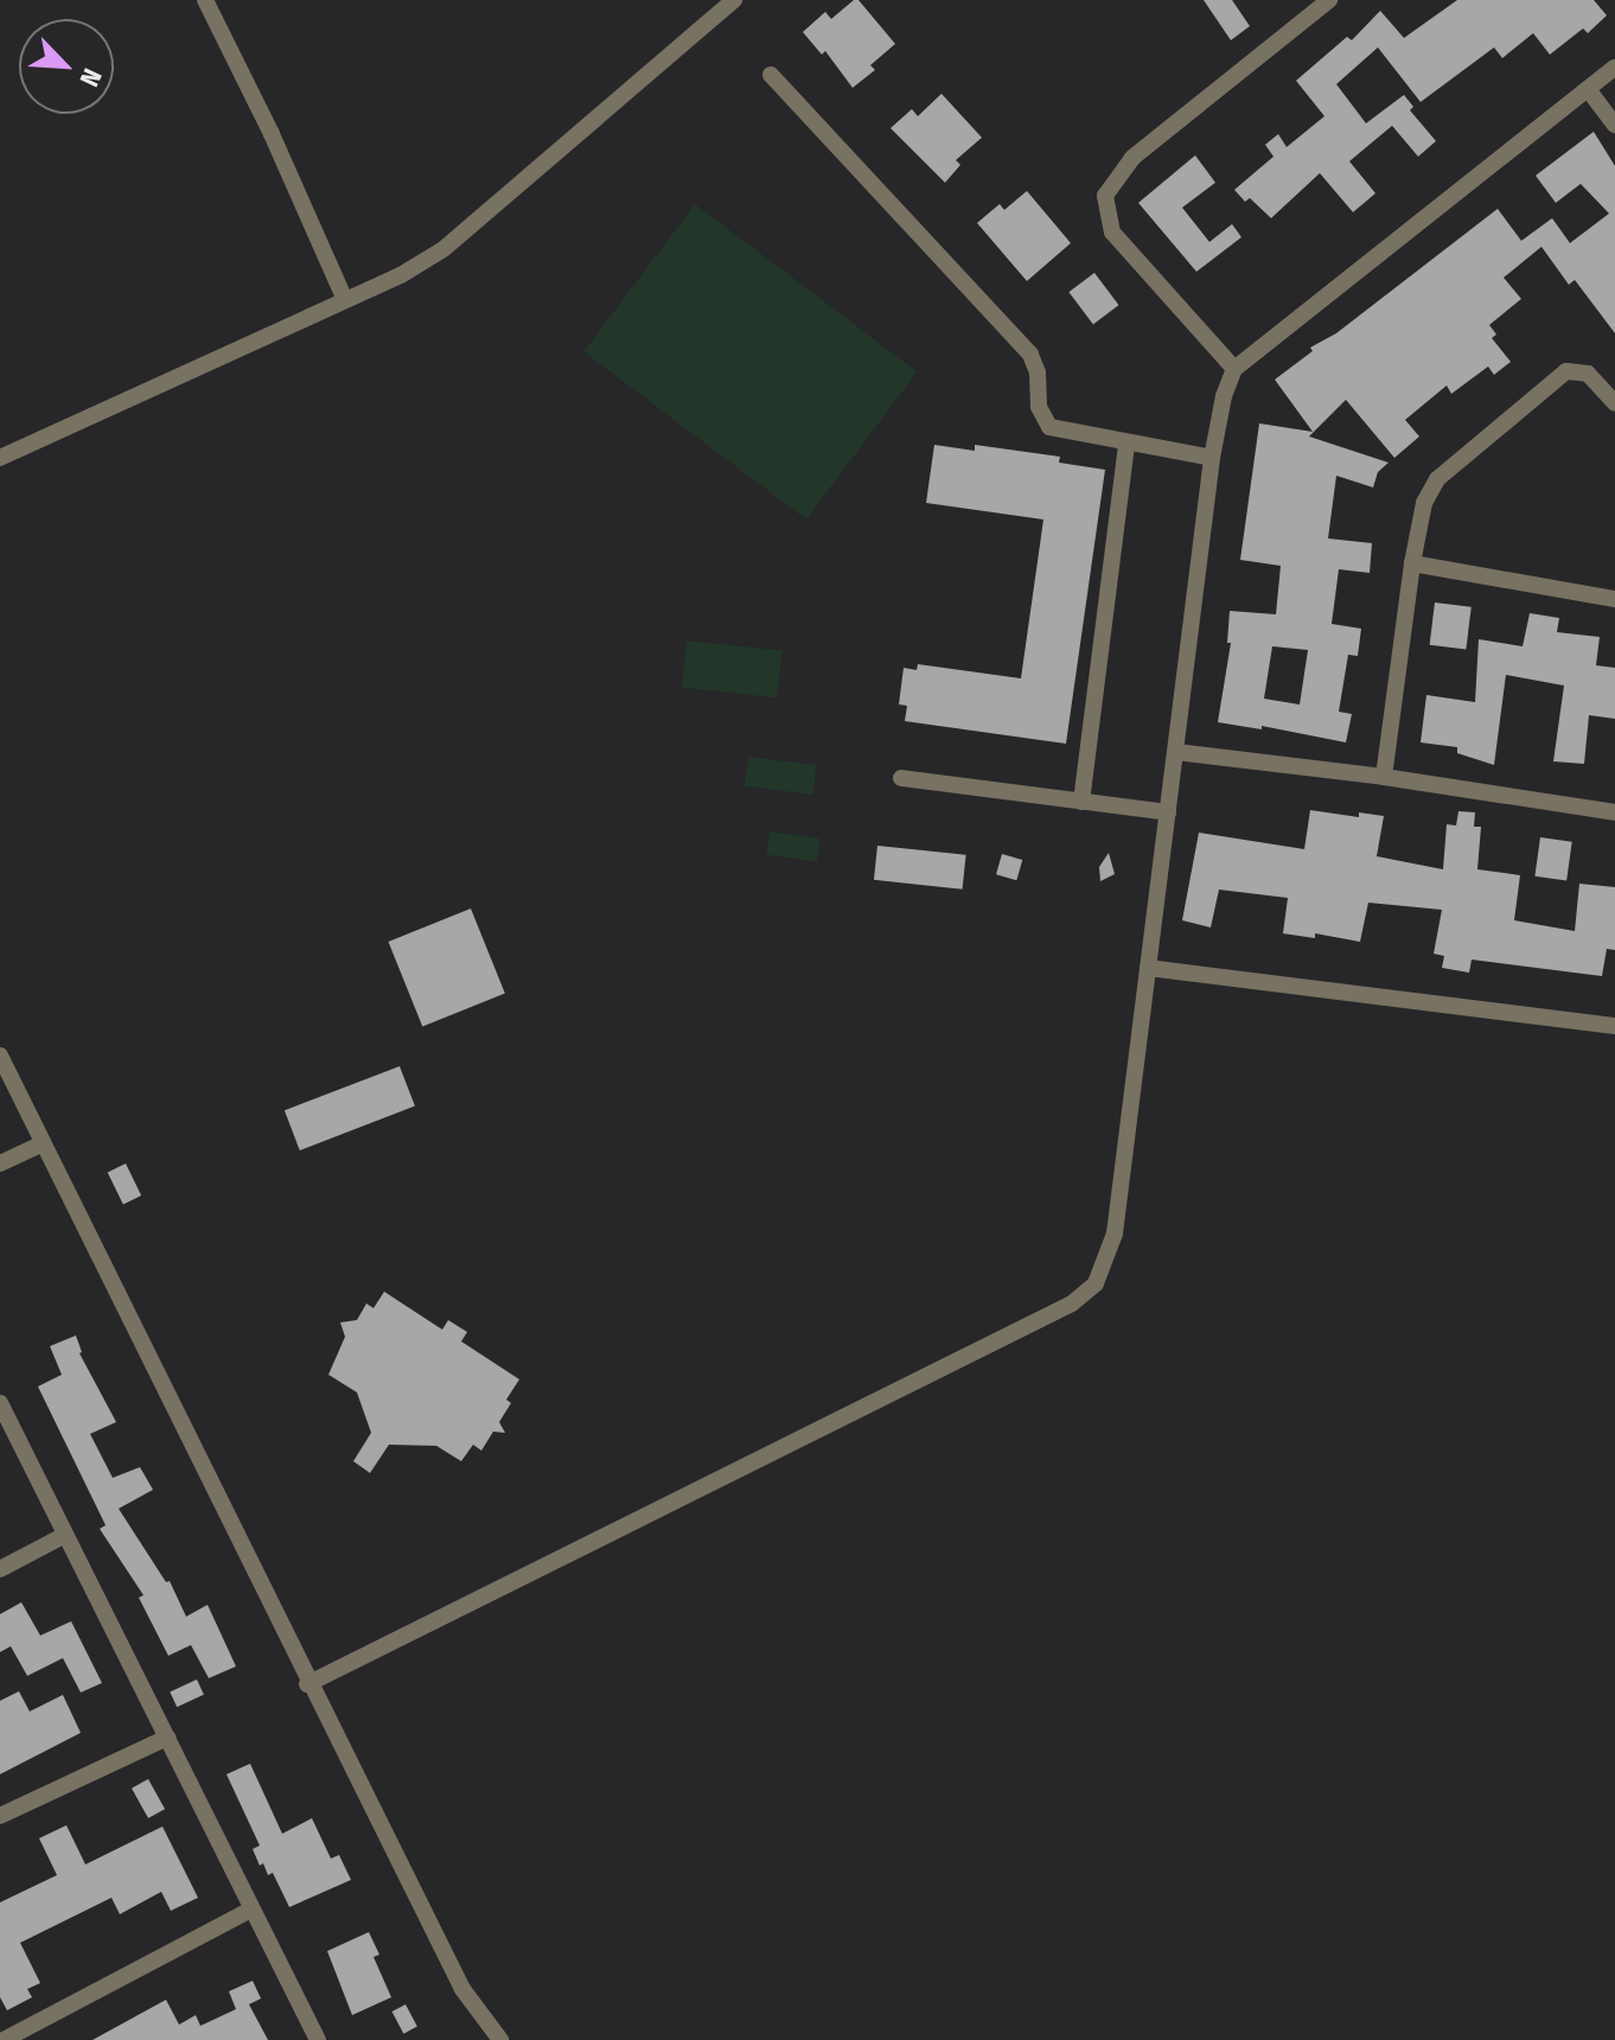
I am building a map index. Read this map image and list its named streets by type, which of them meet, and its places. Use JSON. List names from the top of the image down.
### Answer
{
  "north": "bottom right"
}
